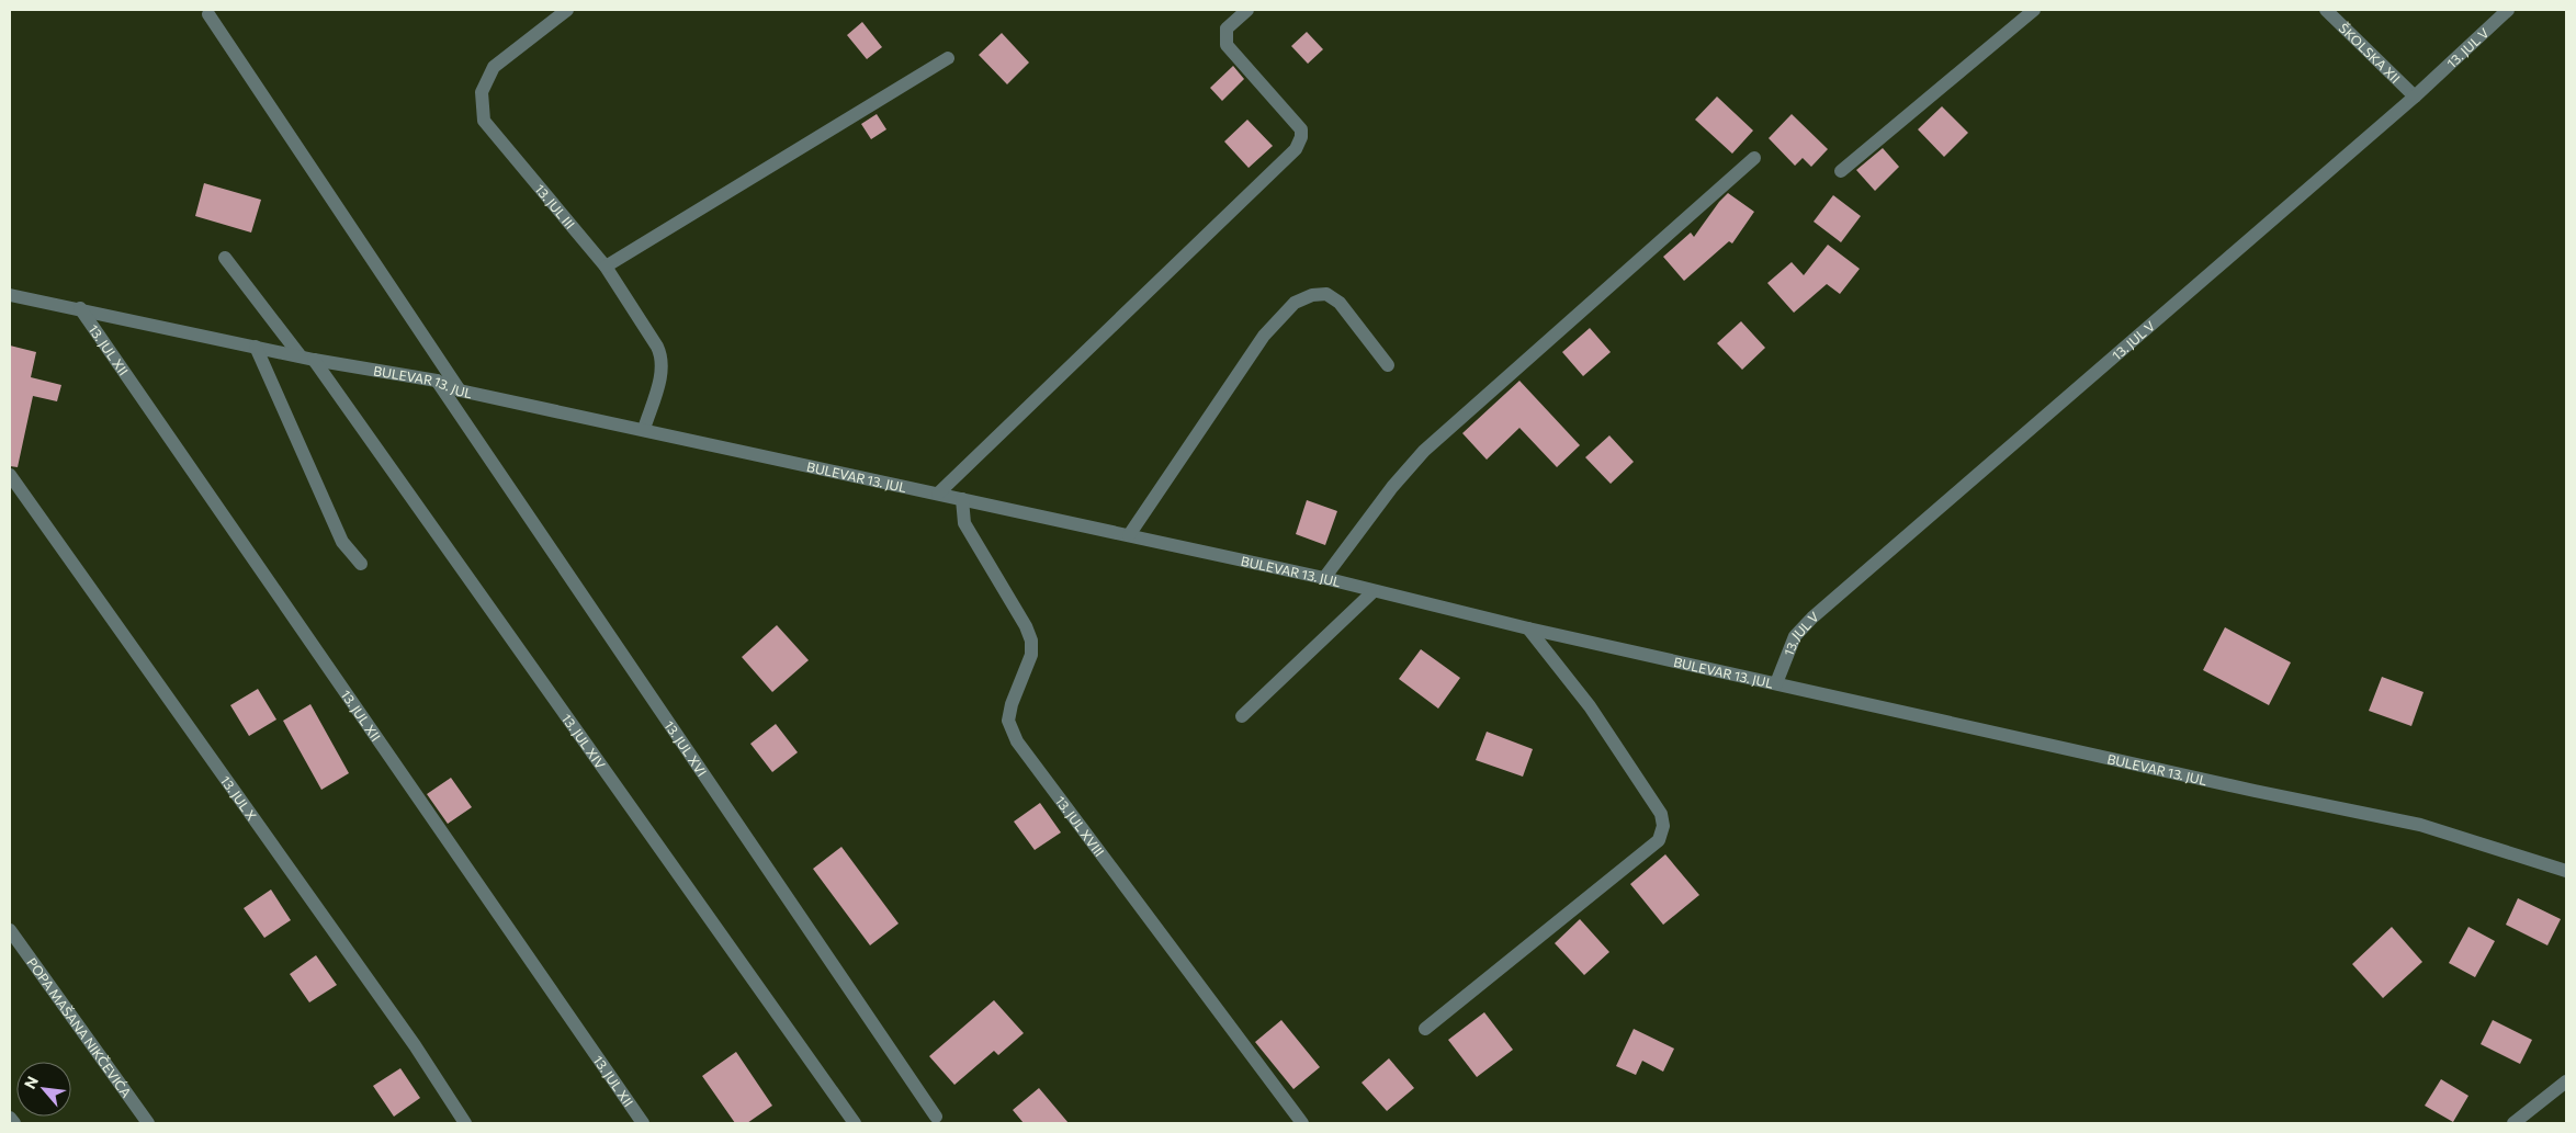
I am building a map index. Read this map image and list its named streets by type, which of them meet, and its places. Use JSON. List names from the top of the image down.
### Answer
{
  "streets": {
    "street": [
      "13. JUL V",
      "ŠKOLSKA XII",
      "13. JUL III",
      "13. JUL XII",
      "BULEVAR 13. JUL",
      "13. JUL XIV",
      "13. JUL XVI",
      "13. JUL X",
      "13. JUL XVIII",
      "POPA MAŠANA NIKČEVIĆA"
    ]
  },
  "crossings": [
    ["13. JUL V", "ŠKOLSKA XII"],
    ["13. JUL V", "BULEVAR 13. JUL"],
    ["13. JUL III", "BULEVAR 13. JUL"],
    ["13. JUL XII", "BULEVAR 13. JUL"],
    ["BULEVAR 13. JUL", "13. JUL XIV"],
    ["BULEVAR 13. JUL", "13. JUL XVI"],
    ["BULEVAR 13. JUL", "13. JUL XVIII"]
  ],
  "north": "top left"
}
